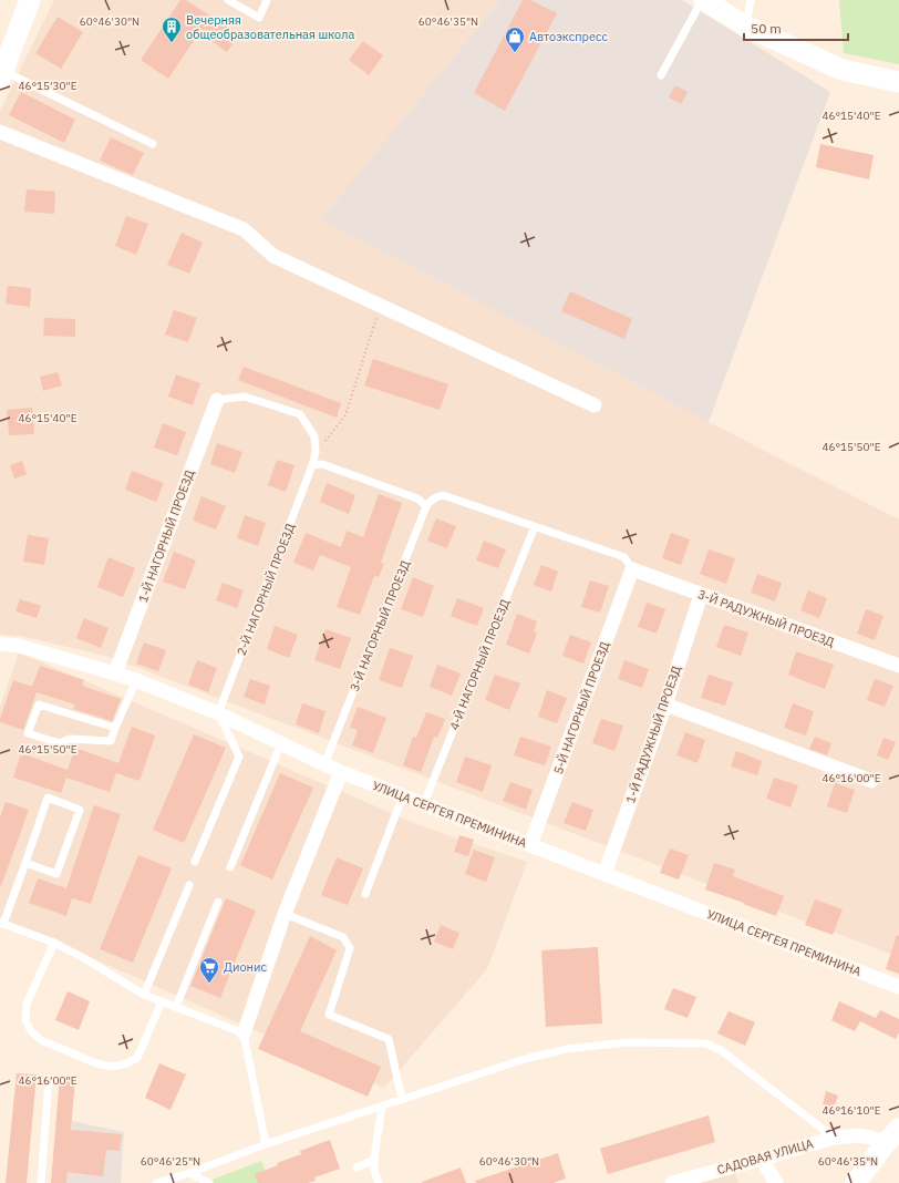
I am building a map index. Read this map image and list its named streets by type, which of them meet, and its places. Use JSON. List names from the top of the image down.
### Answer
{
  "streets": {
    "street": [
      "1-Й НАГОРНЫЙ ПРОЕЗД",
      "3-Й РАДУЖНЫЙ ПРОЕЗД",
      "5-Й НАГОРНЫЙ ПРОЕЗД",
      "1-Й РАДУЖНЫЙ ПРОЕЗД",
      "УЛИЦА СЕРГЕЯ ПРЕМИНИНА",
      "САДОВАЯ УЛИЦА"
    ],
    "lane": ["2-Й НАГОРНЫЙ ПРОЕЗД", "3-Й НАГОРНЫЙ ПРОЕЗД", "4-Й НАГОРНЫЙ ПРОЕЗД"]
  },
  "crossings": [
    ["1-Й НАГОРНЫЙ ПРОЕЗД", "УЛИЦА СЕРГЕЯ ПРЕМИНИНА"],
    ["2-Й НАГОРНЫЙ ПРОЕЗД", "УЛИЦА СЕРГЕЯ ПРЕМИНИНА"],
    ["3-Й РАДУЖНЫЙ ПРОЕЗД", "5-Й НАГОРНЫЙ ПРОЕЗД"],
    ["3-Й РАДУЖНЫЙ ПРОЕЗД", "1-Й РАДУЖНЫЙ ПРОЕЗД"],
    ["3-Й НАГОРНЫЙ ПРОЕЗД", "УЛИЦА СЕРГЕЯ ПРЕМИНИНА"],
    ["4-Й НАГОРНЫЙ ПРОЕЗД", "УЛИЦА СЕРГЕЯ ПРЕМИНИНА"],
    ["5-Й НАГОРНЫЙ ПРОЕЗД", "УЛИЦА СЕРГЕЯ ПРЕМИНИНА"],
    ["1-Й РАДУЖНЫЙ ПРОЕЗД", "УЛИЦА СЕРГЕЯ ПРЕМИНИНА"]
  ],
  "places": {
    "building": ["Вечерняя общеобразовательная школа"],
    "shop": ["Автоэкспресс"],
    "supermarket": ["Дионис"]
  },
  "scale_bar": "50 m",
  "coordinates": [
    "60°46'30\"N",
    "60°46'35\"N",
    "46°15'30\"E",
    "46°15'40\"E",
    "46°15'50\"E",
    "46°16'00\"E",
    "46°16'10\"E",
    "60°46'25\"N"
  ]
}
